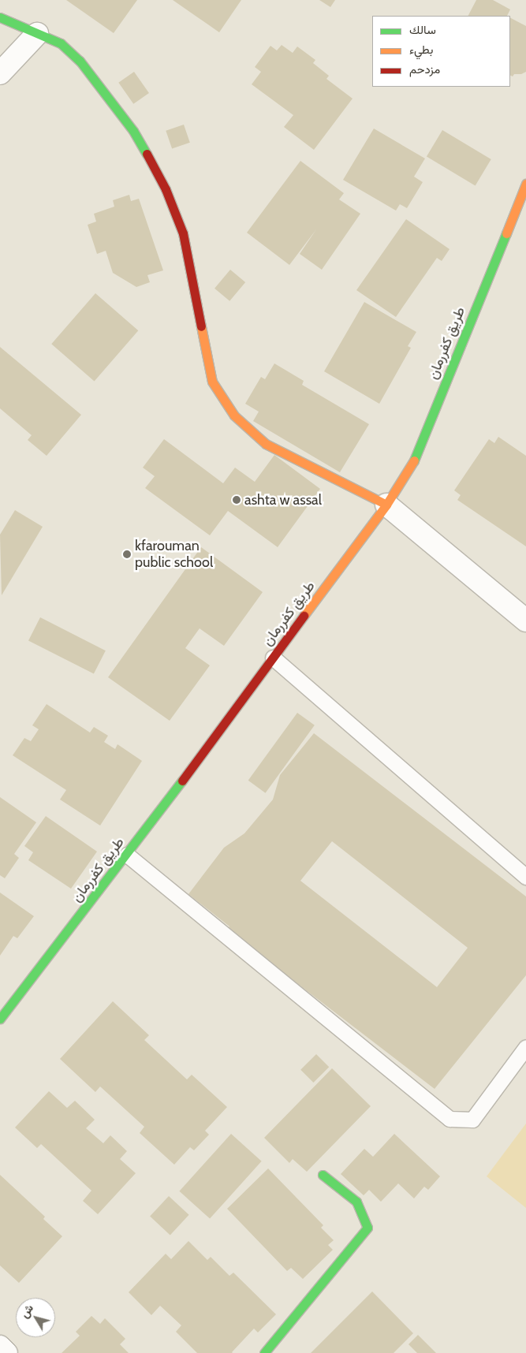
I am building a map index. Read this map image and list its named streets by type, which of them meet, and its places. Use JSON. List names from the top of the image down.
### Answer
{
  "streets": {
    "main road": ["طريق كفررمان"]
  },
  "places": ["ashta w assal", "kfarouman public school"],
  "legend": ["سالك", "بطيء", "مزدحم"],
  "north": "top left"
}
